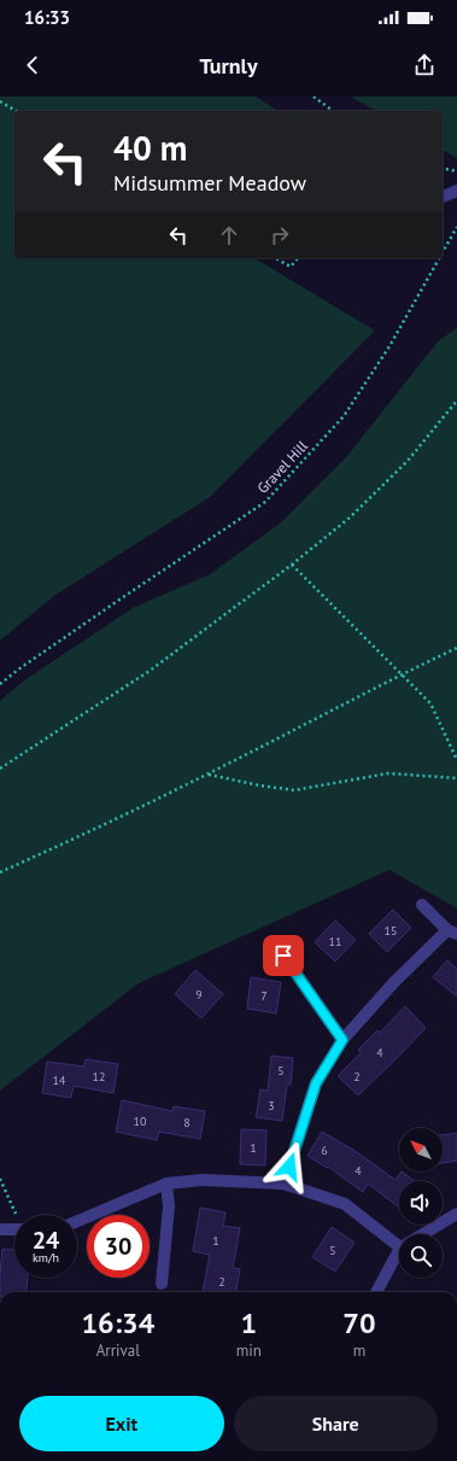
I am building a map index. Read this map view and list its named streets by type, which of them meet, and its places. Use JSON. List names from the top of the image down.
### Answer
{
  "streets": {
    "path": ["Gravel Hill"]
  },
  "house_numbers": [
    "15",
    "11",
    "9",
    "7",
    "4",
    "5",
    "12",
    "2",
    "14",
    "3",
    "10",
    "8",
    "1",
    "6",
    "4",
    "1",
    "5",
    "2"
  ],
  "north": "top left",
  "page": {
    "status": "16:33",
    "header": "Turnly",
    "turn": ["40 m", "Midsummer Meadow"],
    "speed": "24 km/h",
    "limit": "30",
    "eta": [
      "16:34",
      "Arrival",
      "1",
      "min",
      "70",
      "m"
    ],
    "buttons": ["Exit", "Share"]
  }
}
